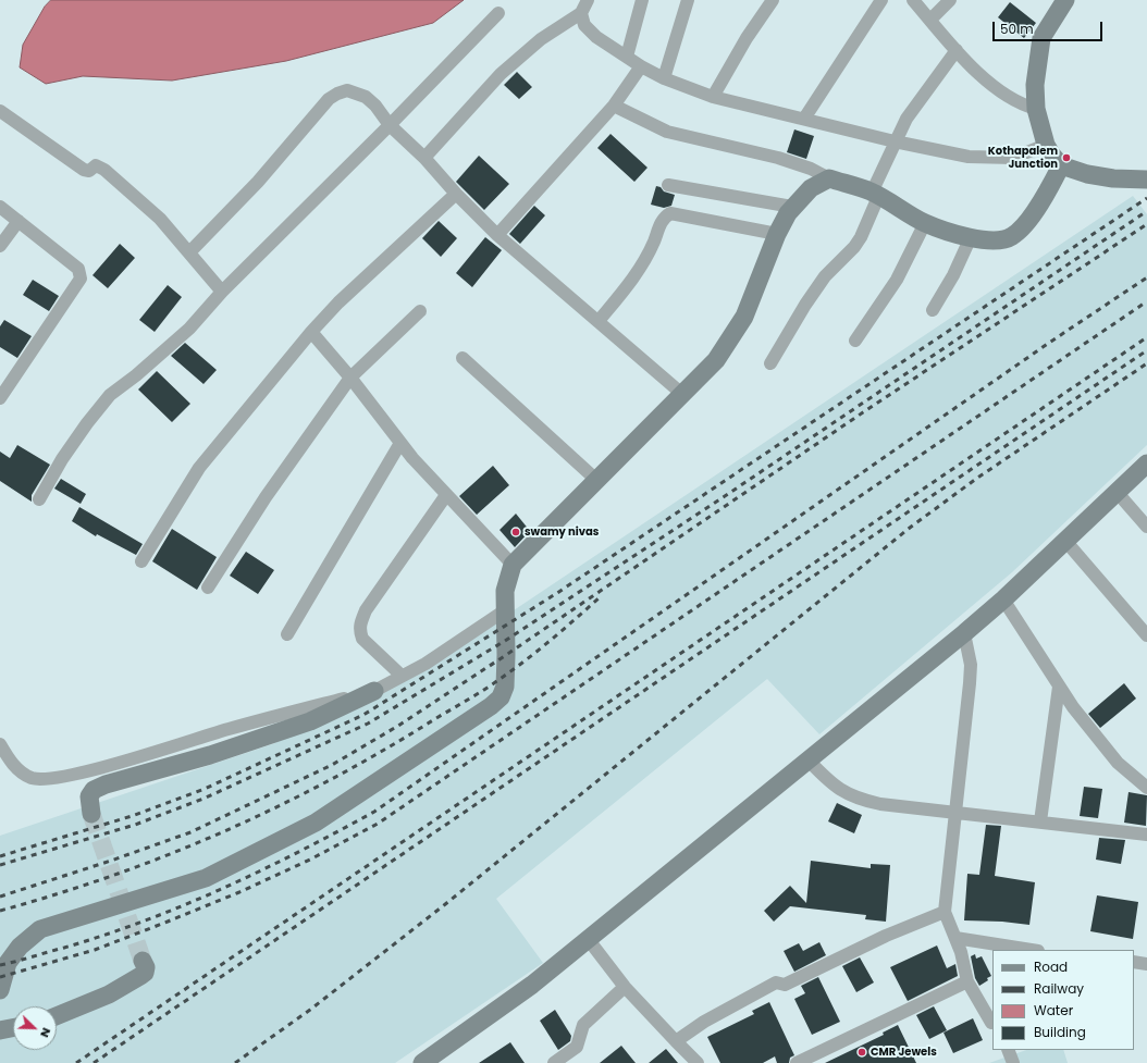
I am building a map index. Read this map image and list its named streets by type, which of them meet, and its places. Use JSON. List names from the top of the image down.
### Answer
{
  "places": ["Kothapalem Junction", "swamy nivas", "CMR Jewels"],
  "legend": [
    "Road",
    "Railway",
    "Water",
    "Building"
  ],
  "scale_bar": "50 m",
  "north": "bottom right"
}
